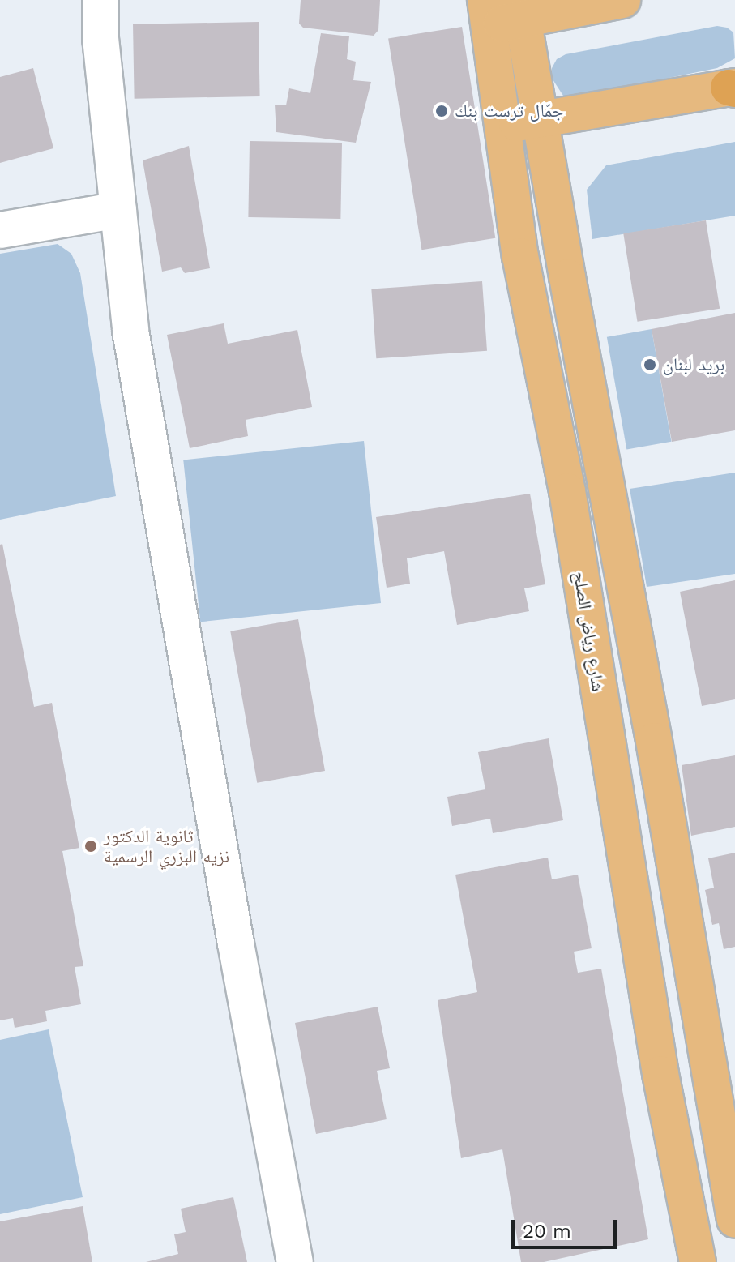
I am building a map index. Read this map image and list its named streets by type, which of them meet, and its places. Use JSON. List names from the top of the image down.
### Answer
{
  "streets": {
    "main road": ["شارع رياض الصلح"]
  },
  "places": ["جمّال ترست بنك", "بريد لبنان", "ثانوية الدكتور نزيه البزري الرسمية"],
  "scale_bar": "20 m"
}
